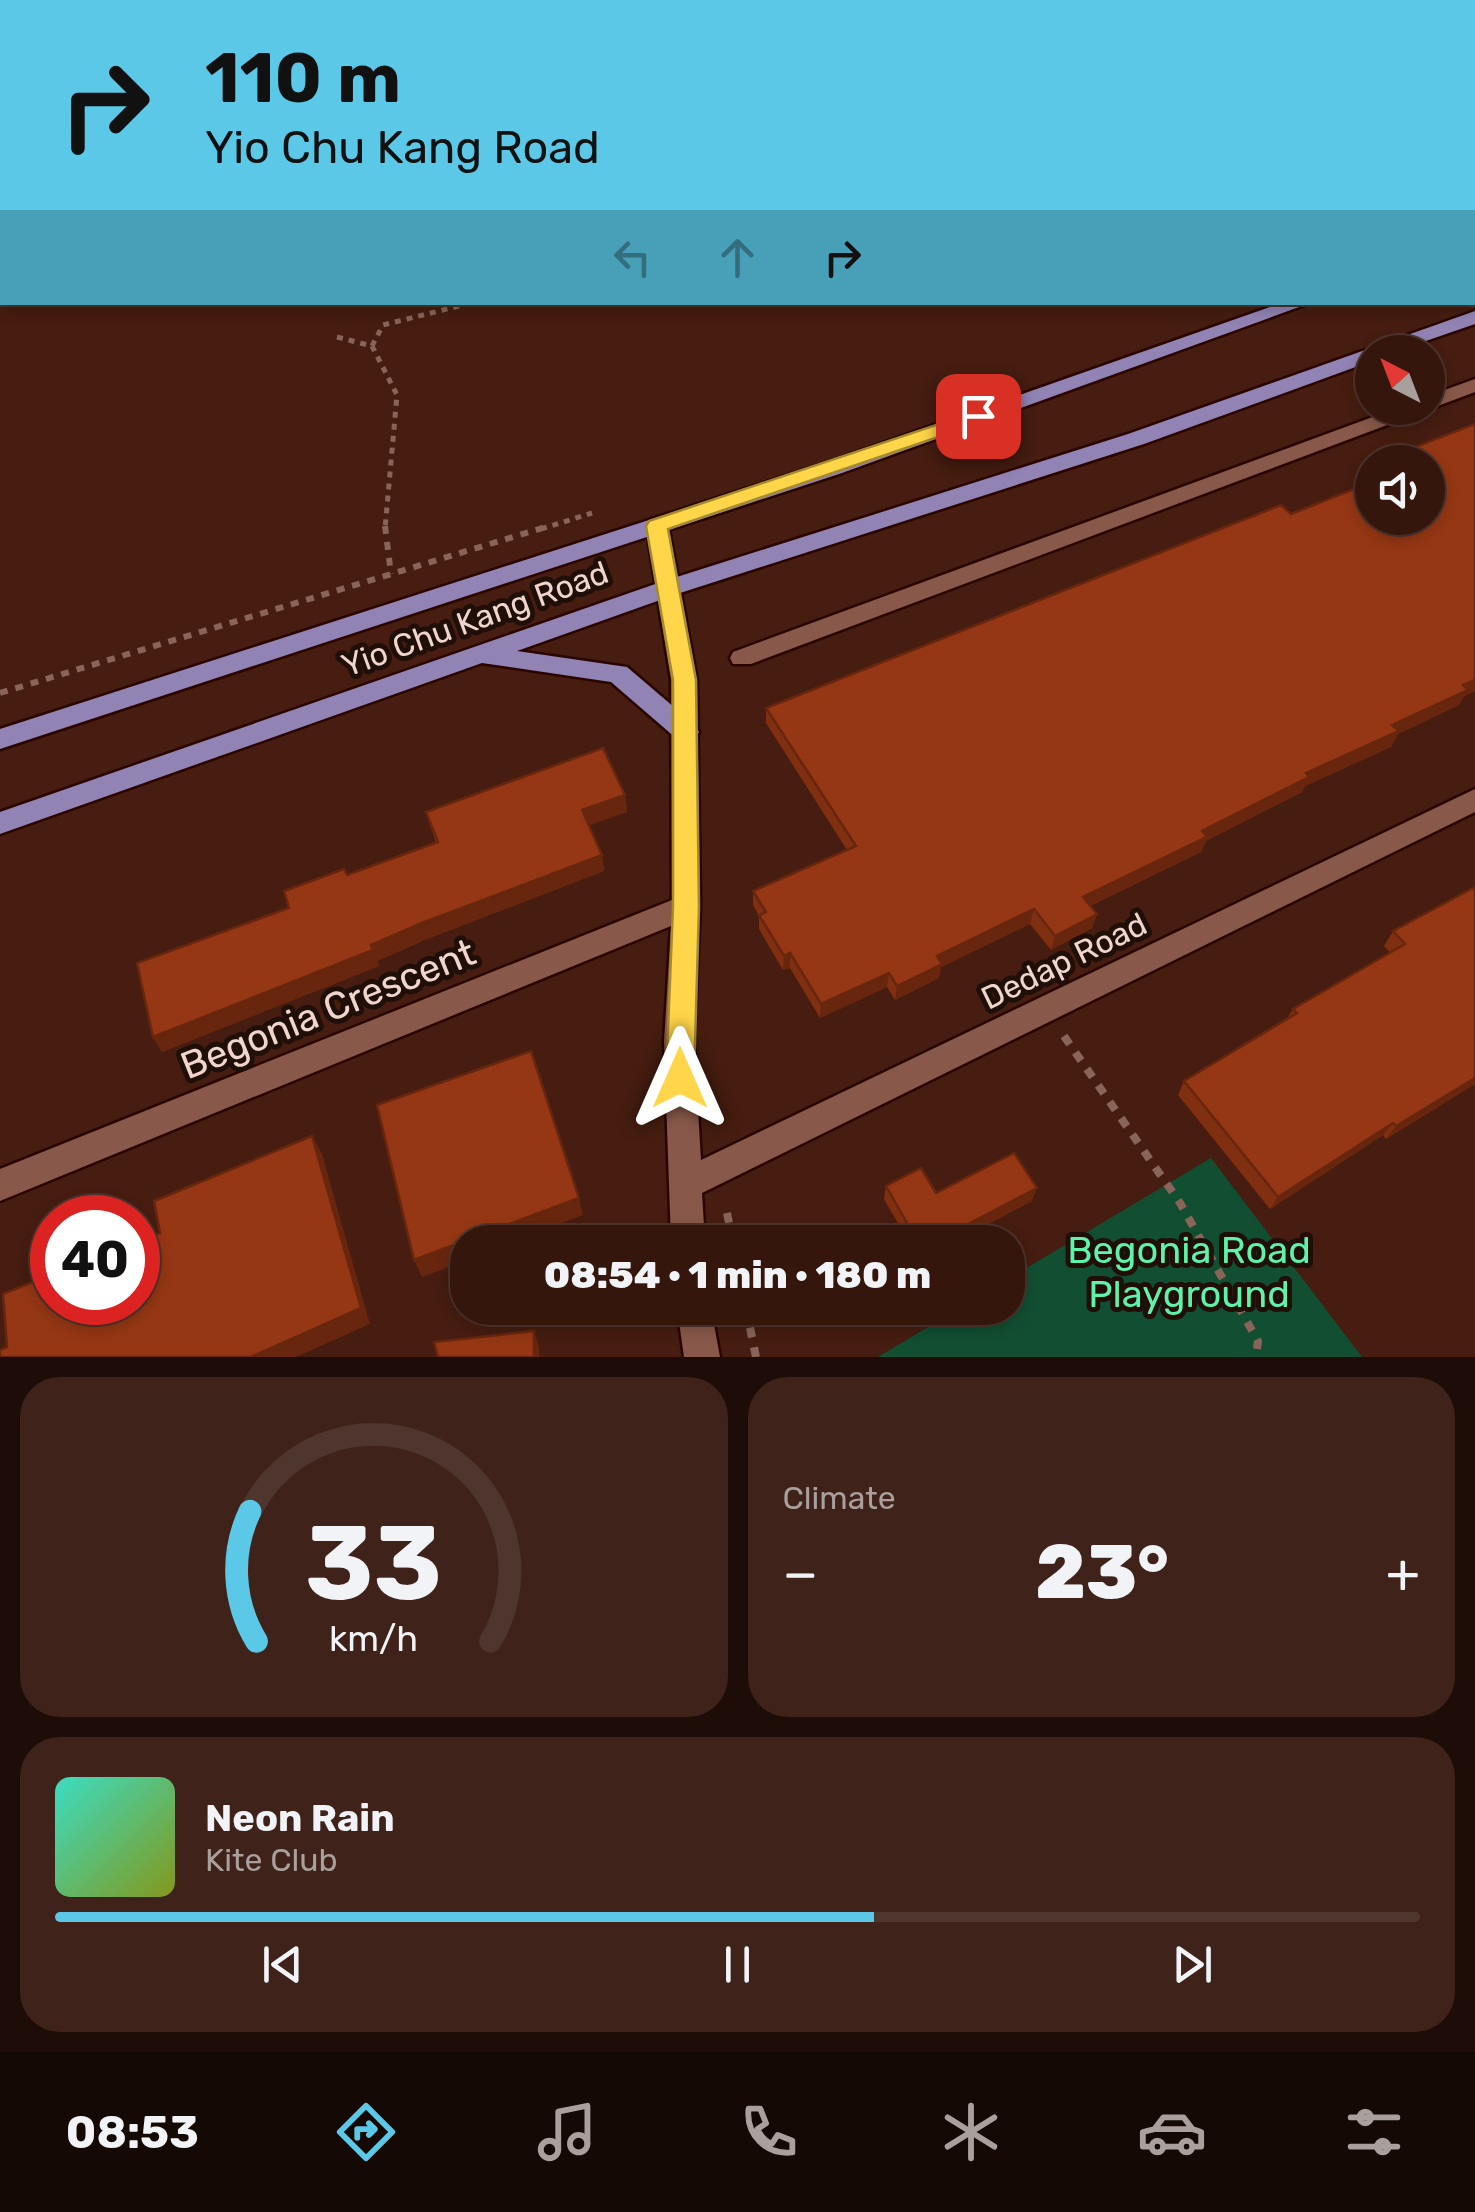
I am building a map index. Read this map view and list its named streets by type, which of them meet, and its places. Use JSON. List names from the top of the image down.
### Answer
{
  "streets": {
    "main road": ["Yio Chu Kang Road"],
    "street": ["Dedap Road", "Begonia Crescent"]
  },
  "parks": ["Begonia Road Playground"],
  "north": "top left",
  "page": {
    "turn": ["110 m", "Yio Chu Kang Road"],
    "limit": "40",
    "trip": "08:54 · 1 min · 180 m",
    "tile": "Climate",
    "heat": ["−", "23°", "+"],
    "song": ["Neon Rain", "Kite Club"],
    "tabs": "08:53",
    "gauge": ["33", "km/h"]
  }
}
